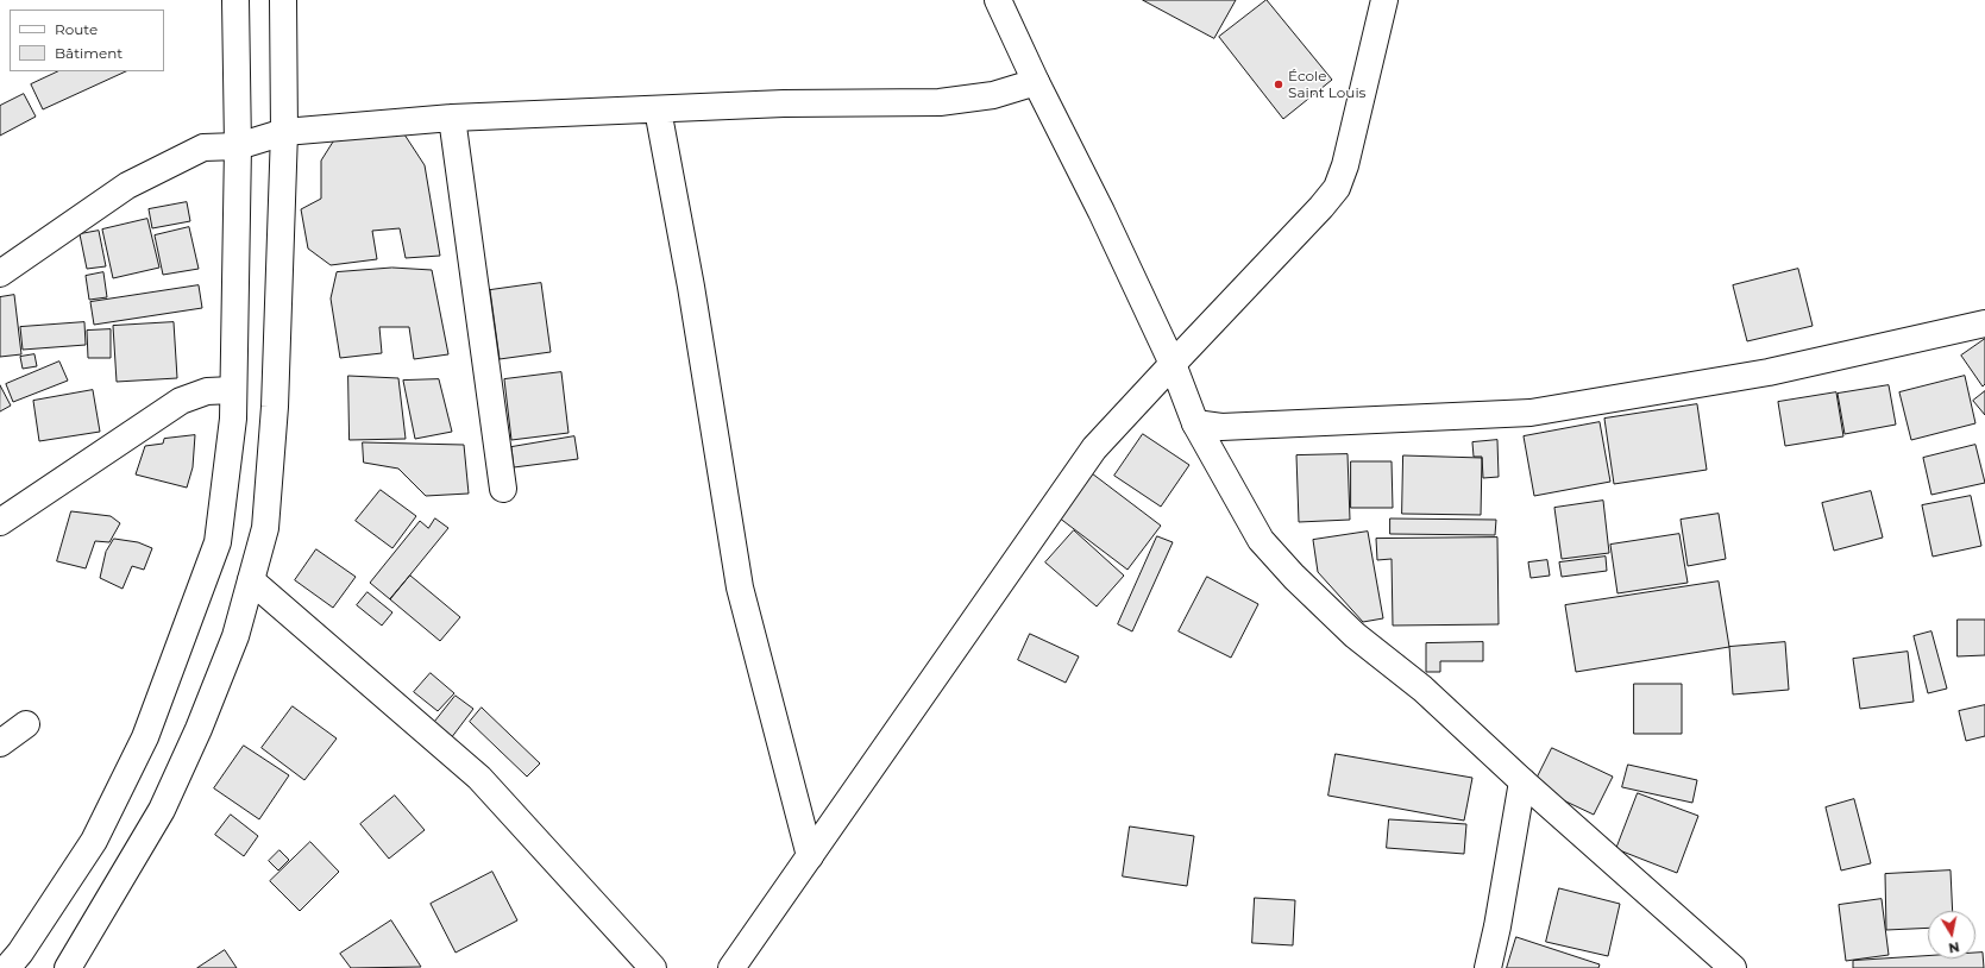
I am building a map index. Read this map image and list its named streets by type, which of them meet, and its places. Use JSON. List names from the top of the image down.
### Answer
{
  "places": ["École Saint Louis"],
  "legend": ["Route", "Bâtiment"],
  "north": "bottom"
}
